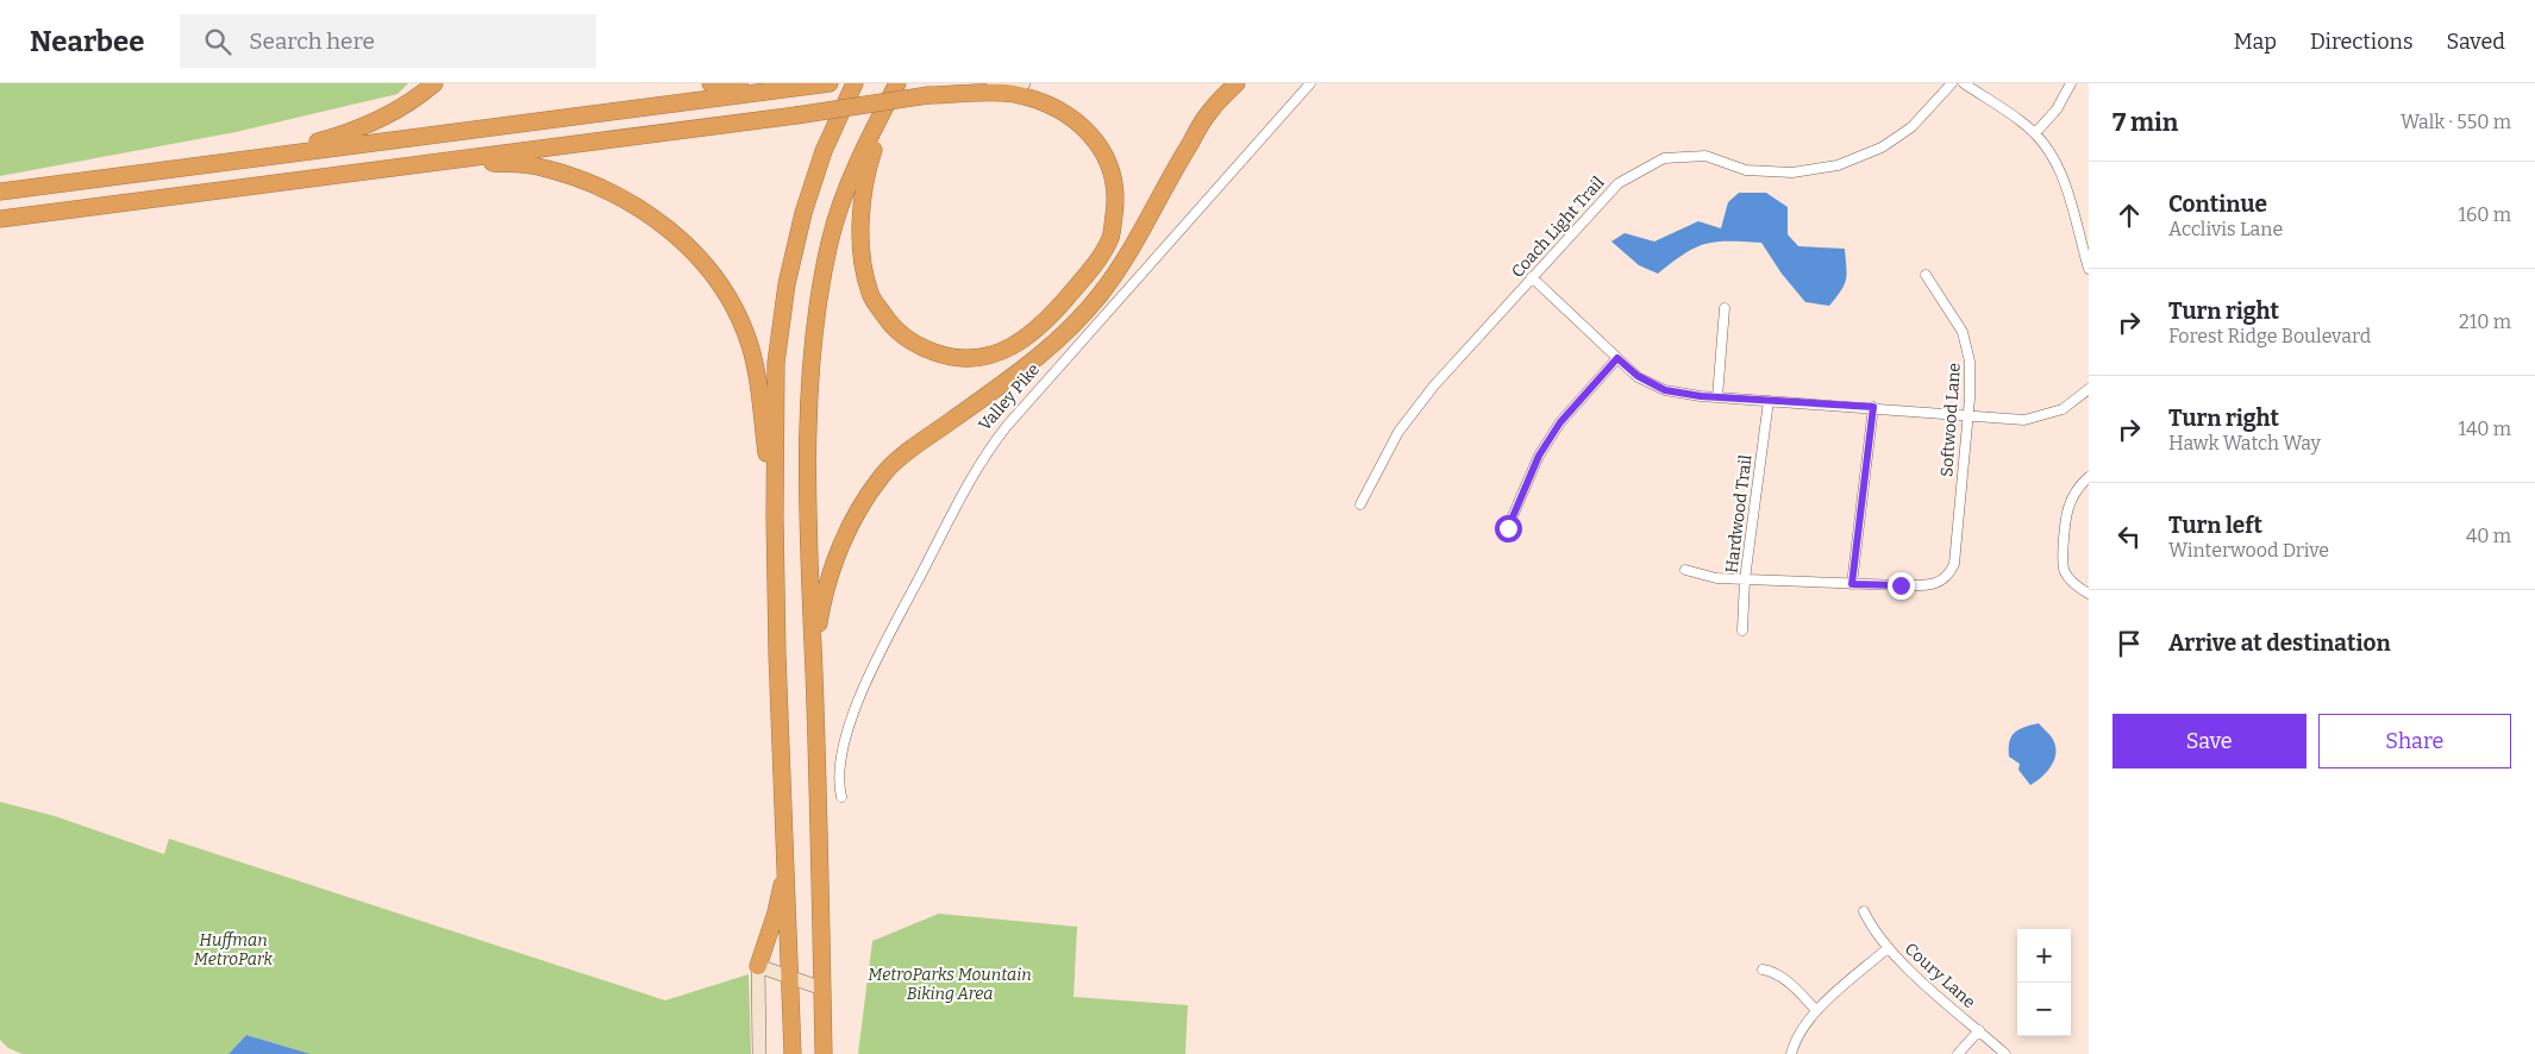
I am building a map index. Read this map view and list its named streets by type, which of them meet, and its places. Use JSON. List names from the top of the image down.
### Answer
{
  "streets": {
    "street": [
      "Coach Light Trail",
      "Valley Pike",
      "Softwood Lane",
      "Hardwood Trail",
      "Coury Lane"
    ]
  },
  "parks": ["Huffman MetroPark", "MetroParks Mountain Biking Area"],
  "page": {
    "header": "Nearbee",
    "search": "Search here",
    "nav": ["Map", "Directions", "Saved"],
    "heading": ["7 min", "Walk · 550 m"],
    "list": [
      ["Continue", "Acclivis Lane", "160 m"],
      ["Turn right", "Forest Ridge Boulevard", "210 m"],
      ["Turn right", "Hawk Watch Way", "140 m"],
      ["Turn left", "Winterwood Drive", "40 m"],
      "Arrive at destination"
    ],
    "buttons": ["Save", "Share"],
    "map_buttons": ["+", "−"]
  }
}
